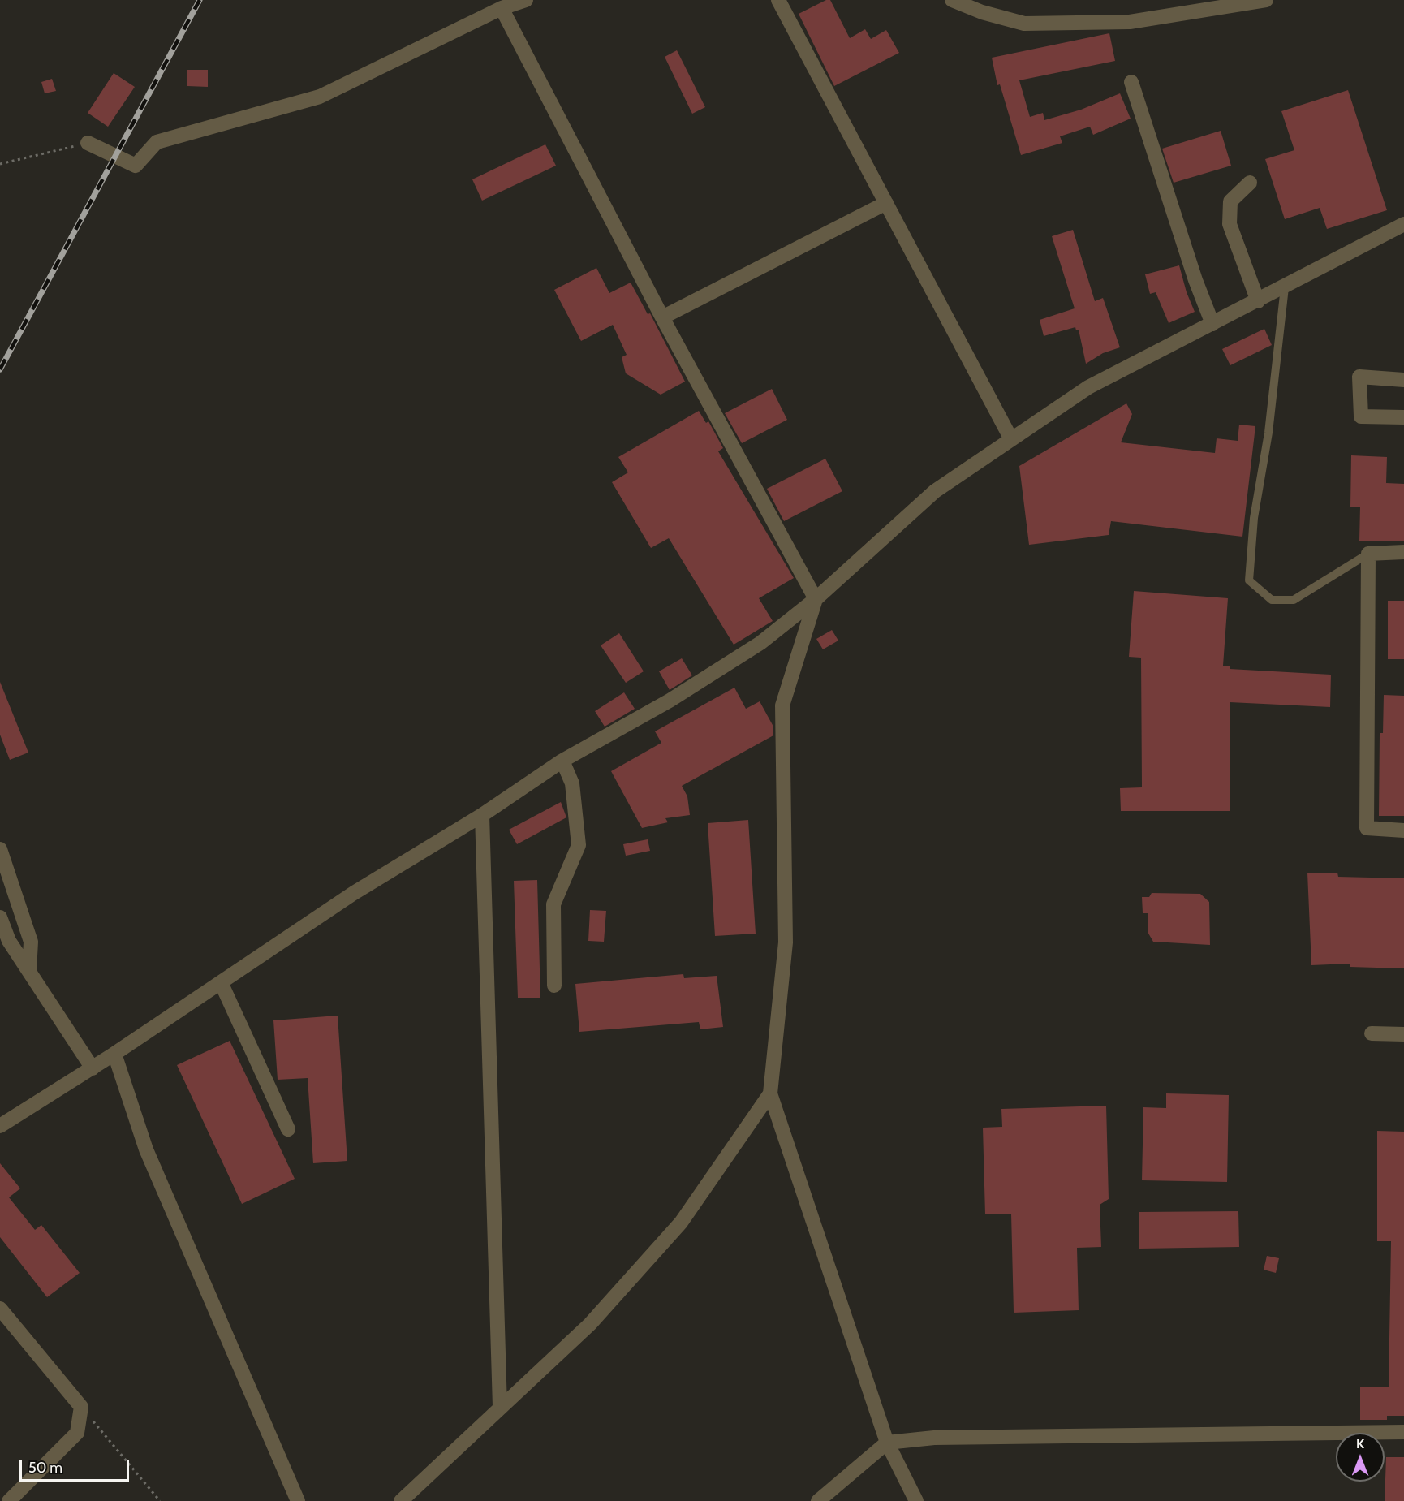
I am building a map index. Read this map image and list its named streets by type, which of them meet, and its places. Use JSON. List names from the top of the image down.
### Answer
{
  "scale_bar": "50 m",
  "north": "top"
}
